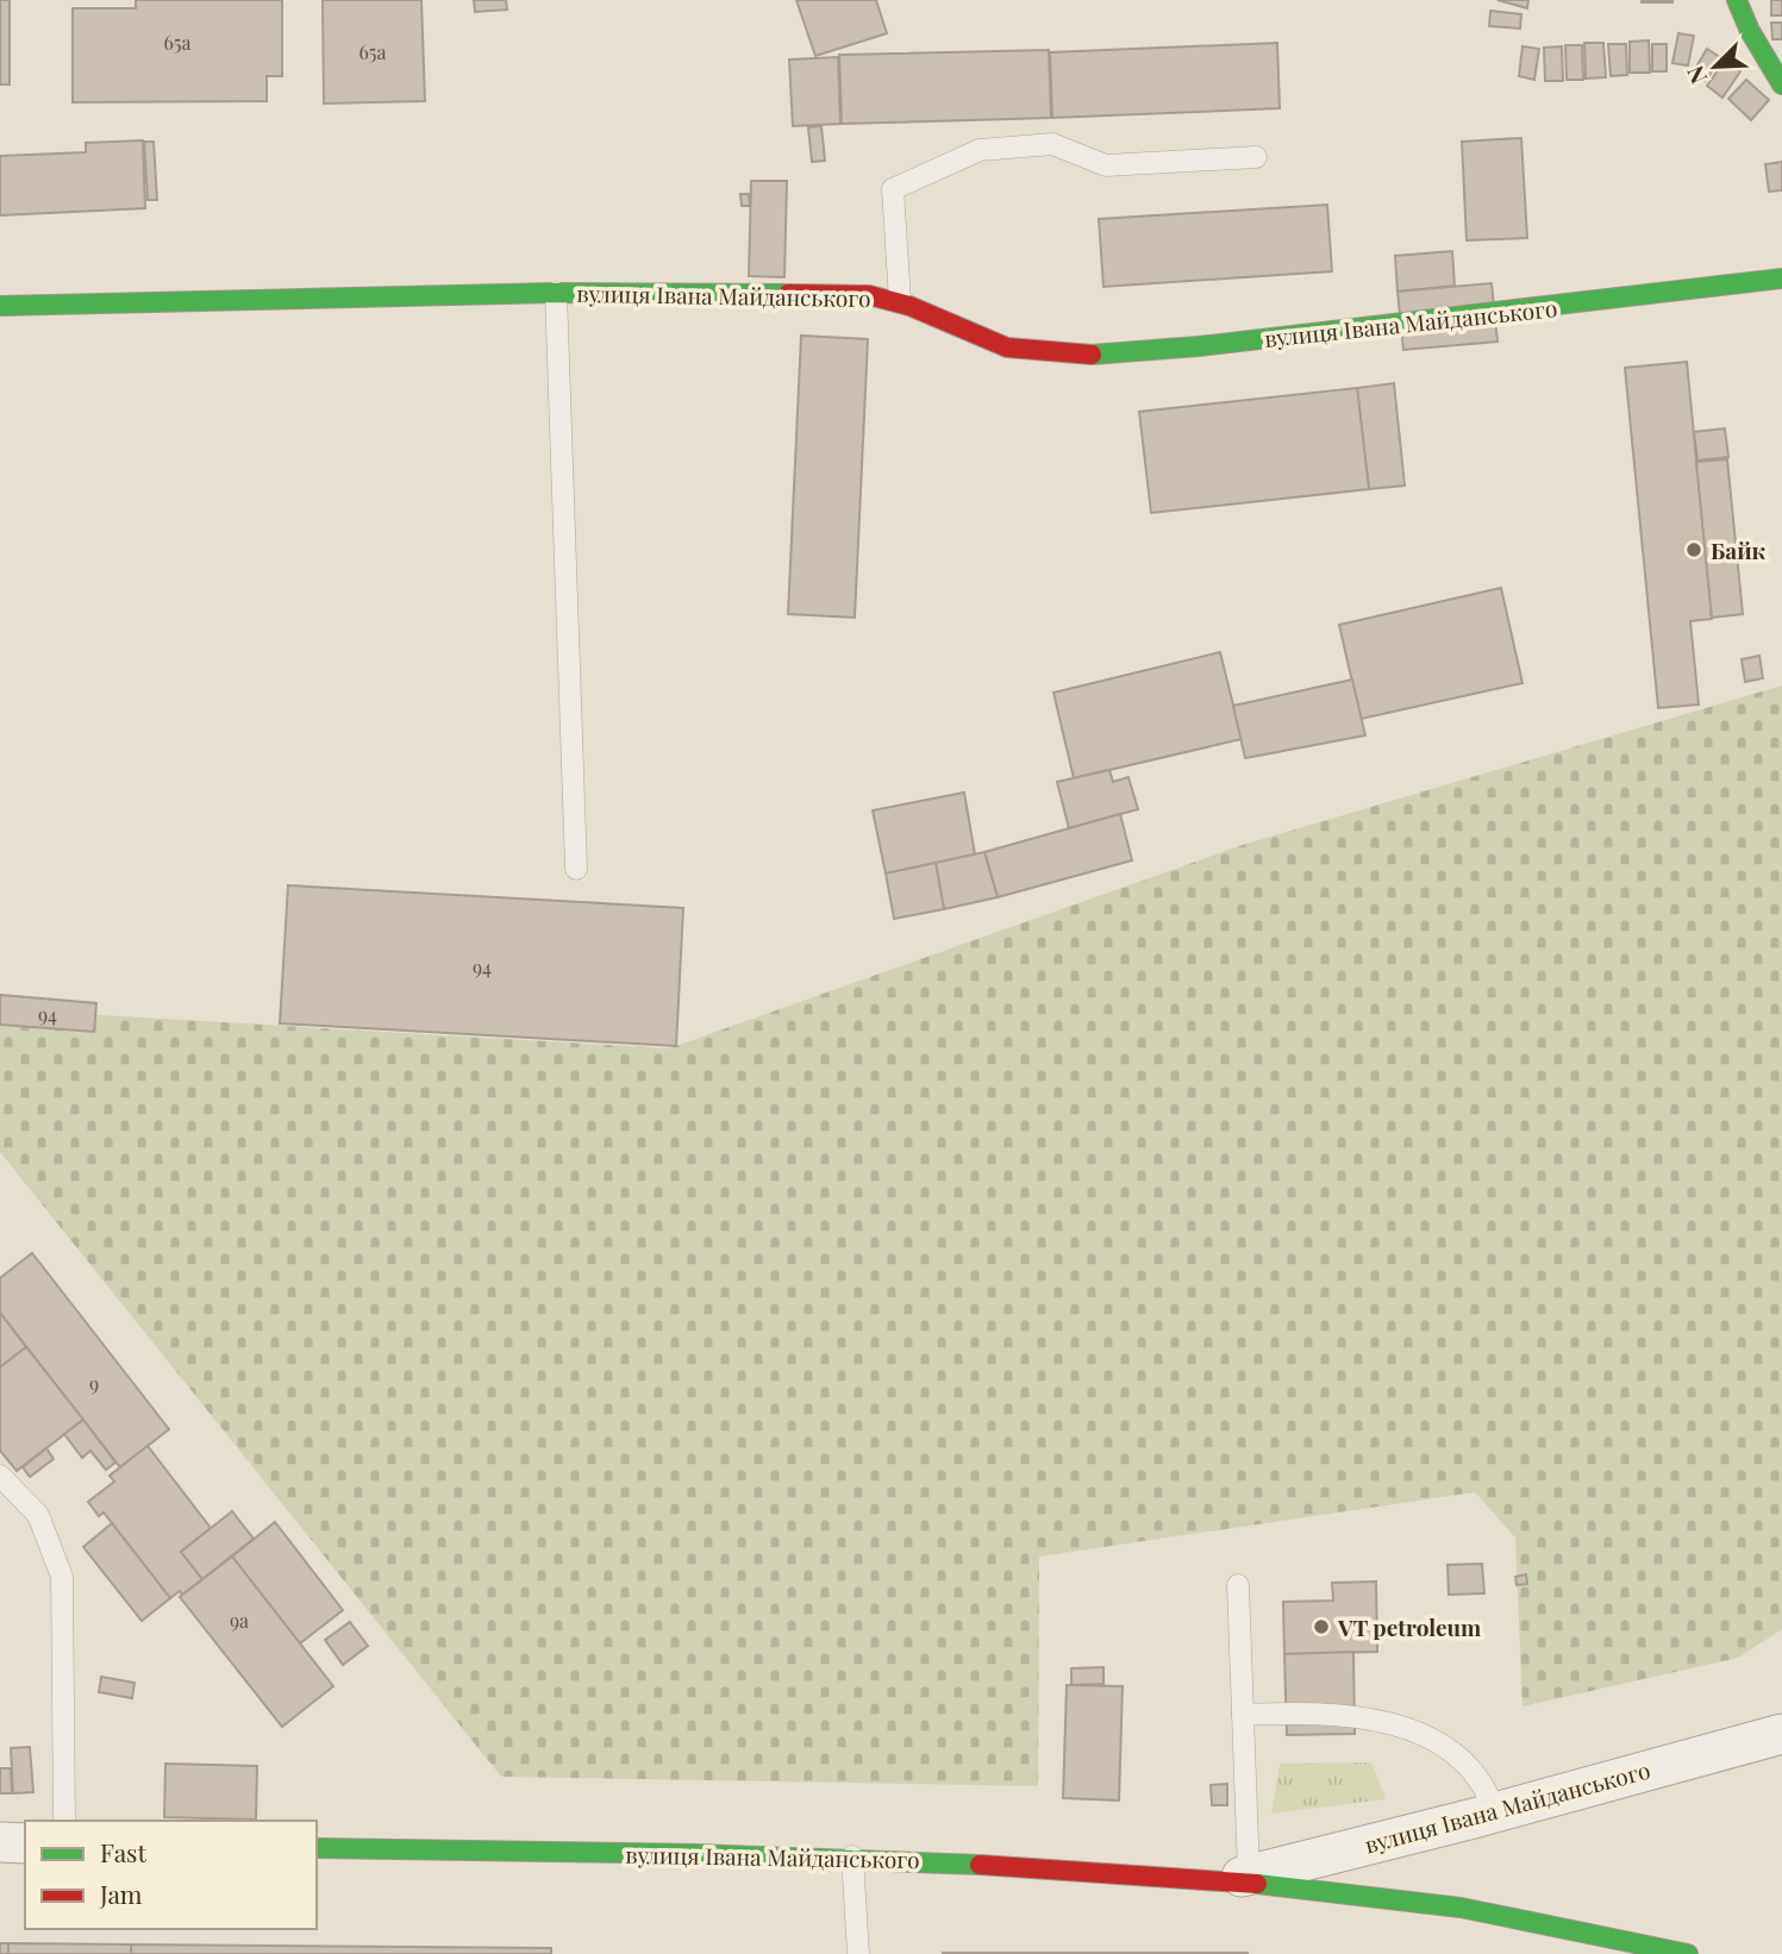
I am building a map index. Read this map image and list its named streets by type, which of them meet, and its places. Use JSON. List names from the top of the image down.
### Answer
{
  "streets": {
    "street": ["вулиця Івана Майданського"]
  },
  "places": ["Байк", "VT petroleum"],
  "house_numbers": [
    "65а",
    "65а",
    "94",
    "94",
    "9",
    "9а"
  ],
  "legend": ["Fast", "Jam"],
  "north": "bottom left"
}
